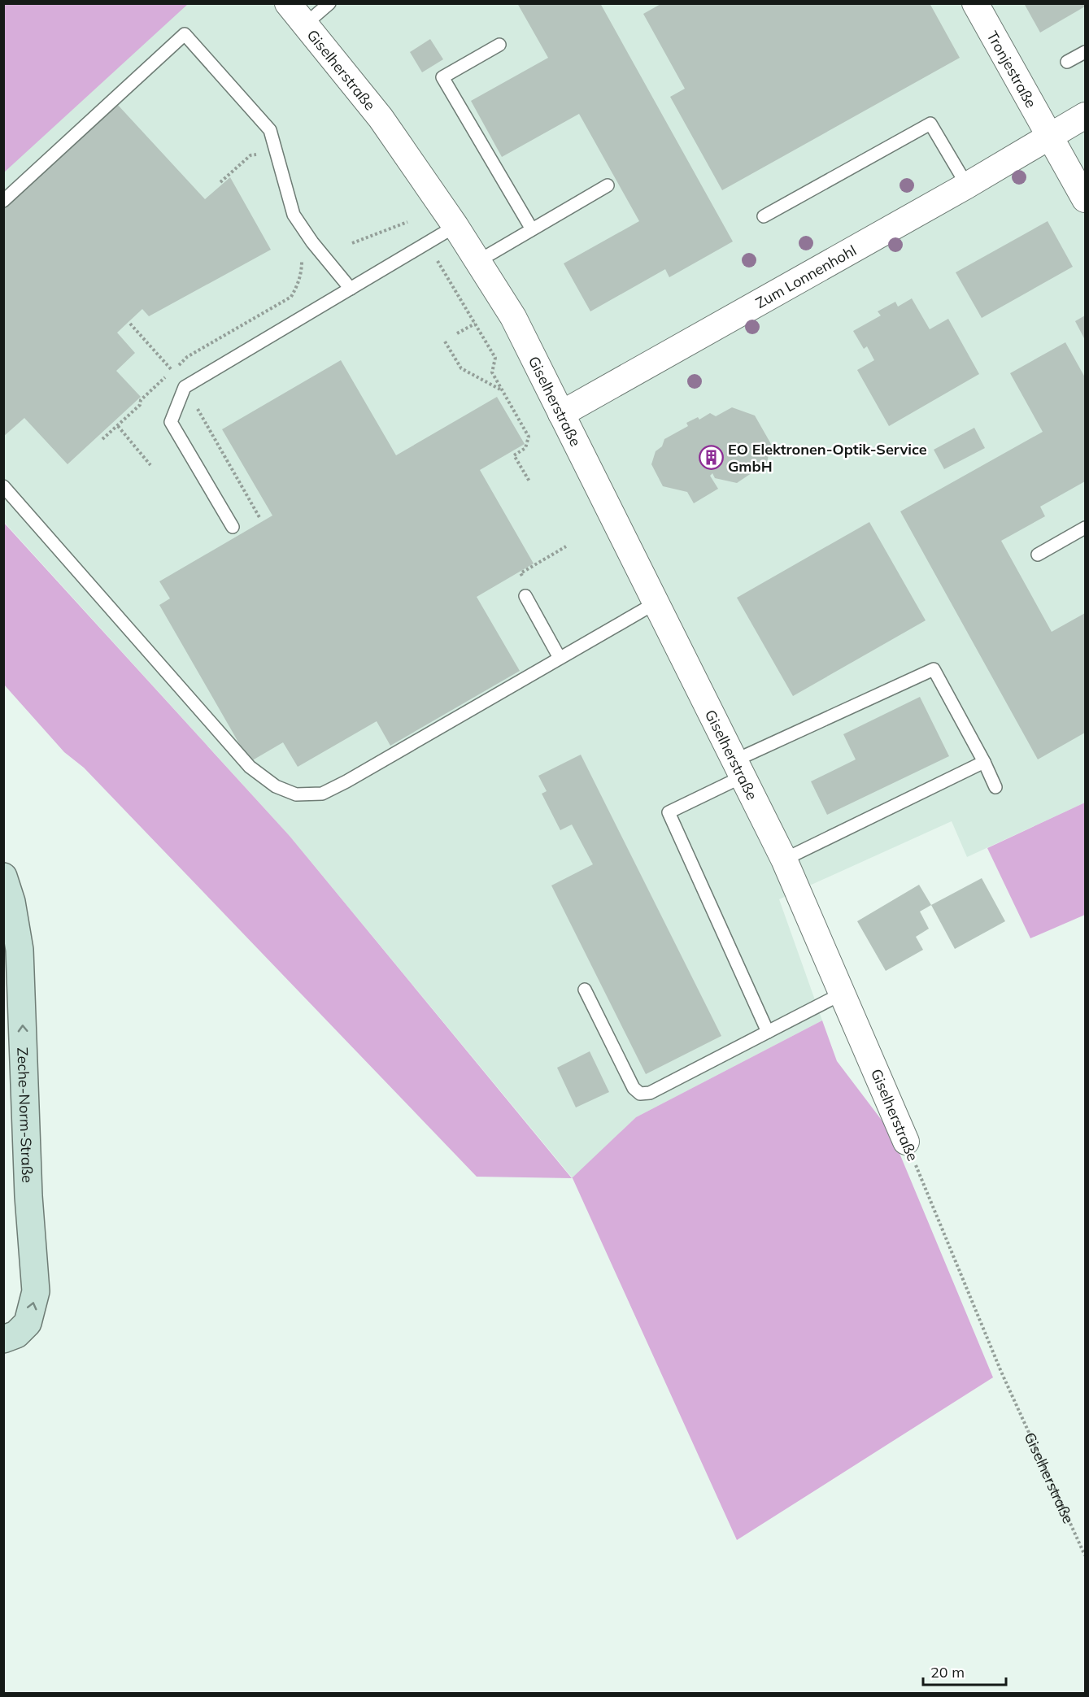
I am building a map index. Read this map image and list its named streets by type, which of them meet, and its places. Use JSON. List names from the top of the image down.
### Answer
{
  "streets": {
    "main road": ["Zeche-Norm-Straße"],
    "street": ["Giselherstraße", "Tronjestraße", "Zum Lonnenhohl"]
  },
  "crossings": [
    ["Giselherstraße", "Zum Lonnenhohl"],
    ["Tronjestraße", "Zum Lonnenhohl"]
  ],
  "one_way": ["Zeche-Norm-Straße"],
  "places": {
    "building": ["EO Elektronen-Optik-Service GmbH"]
  },
  "scale_bar": "20 m"
}
